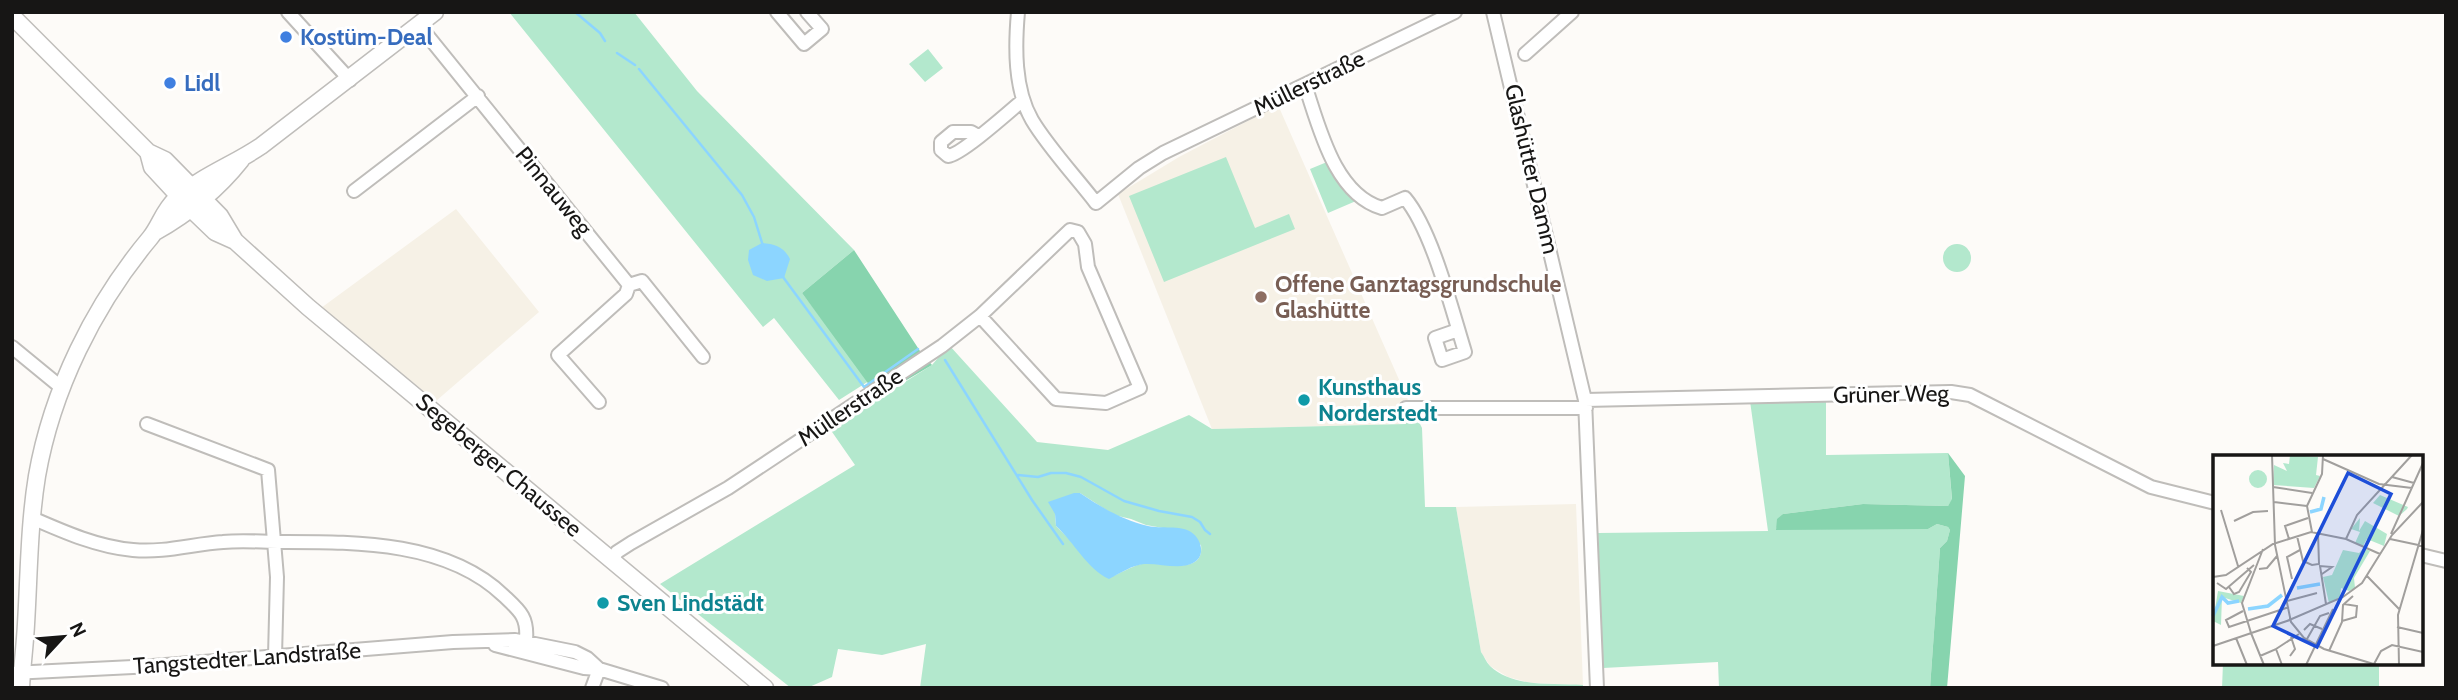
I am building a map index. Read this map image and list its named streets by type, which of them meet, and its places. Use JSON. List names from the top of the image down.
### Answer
{
  "streets": {
    "main road": ["Segeberger Chaussee"],
    "street": [
      "Müllerstraße",
      "Glashütter Damm",
      "Pinnauweg",
      "Grüner Weg",
      "Tangstedter Landstraße"
    ]
  },
  "crossings": [
    ["Müllerstraße", "Segeberger Chaussee"],
    ["Glashütter Damm", "Grüner Weg"]
  ],
  "places": [
    "Kostüm-Deal",
    "Lidl",
    "Offene Ganztagsgrundschule Glashütte",
    "Kunsthaus Norderstedt",
    "Sven Lindstädt"
  ],
  "north": "top right"
}
